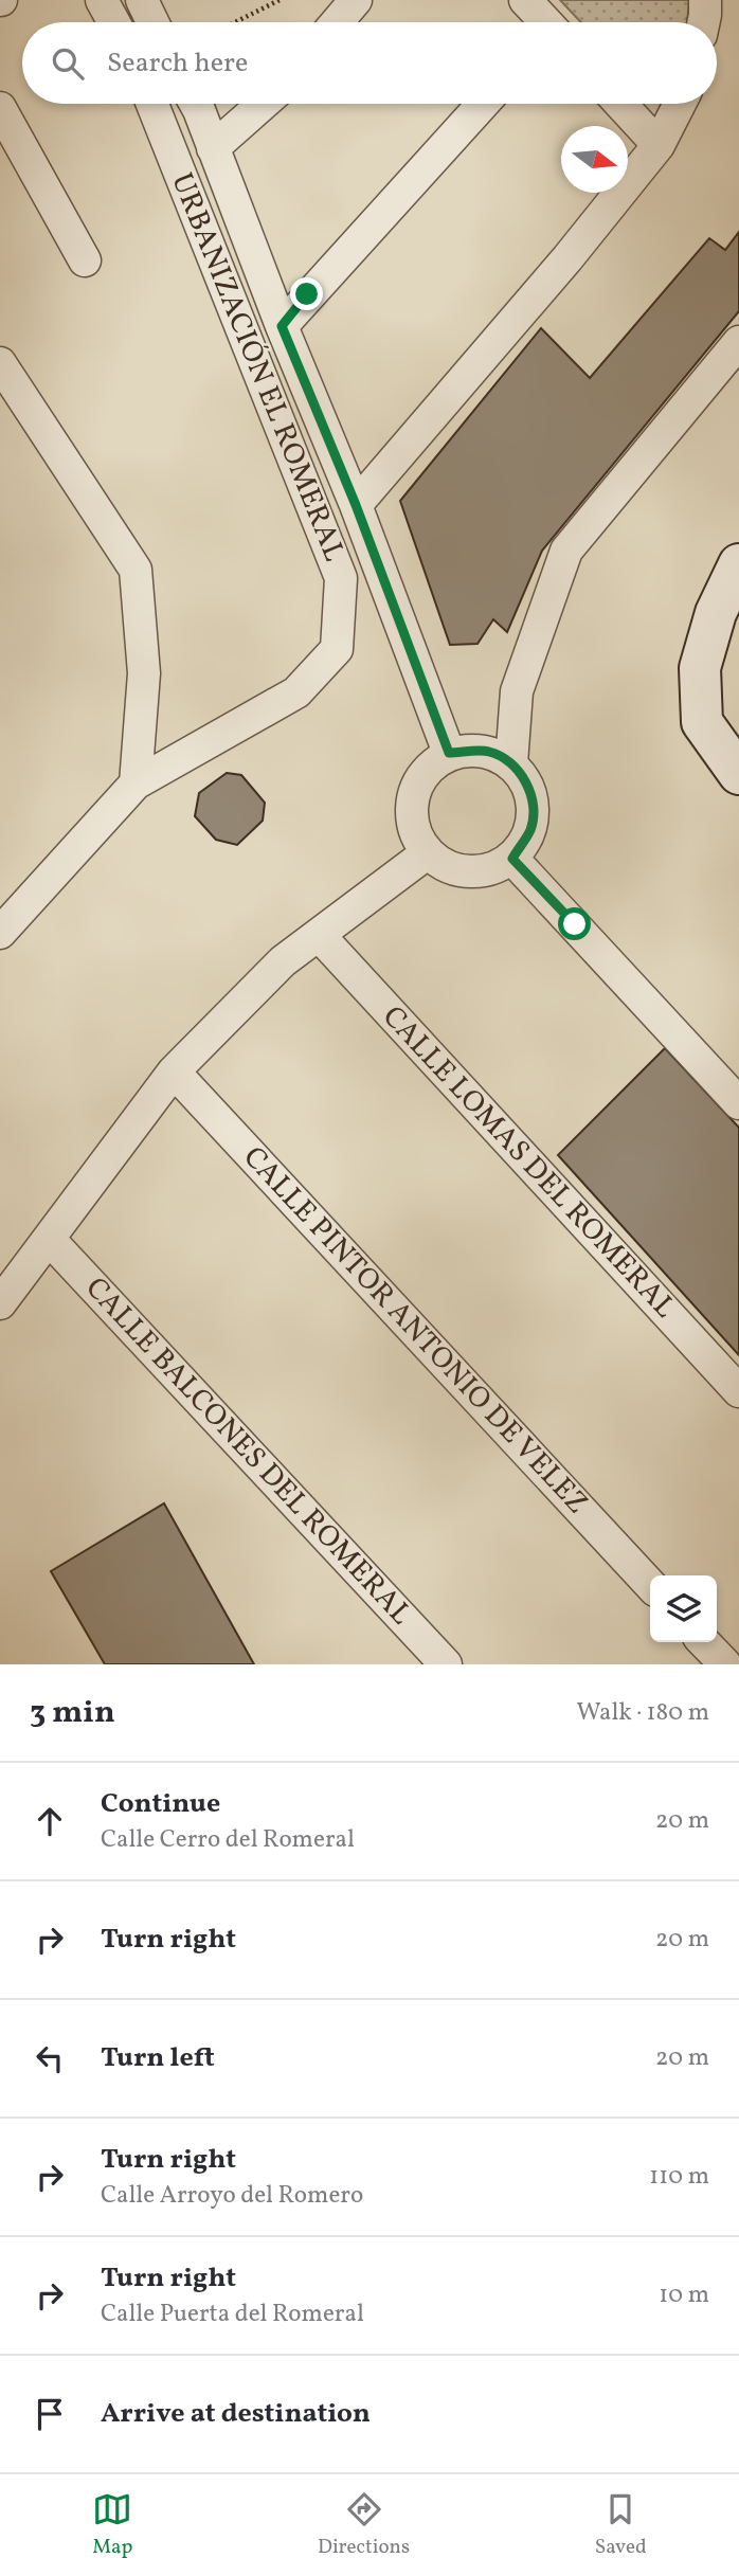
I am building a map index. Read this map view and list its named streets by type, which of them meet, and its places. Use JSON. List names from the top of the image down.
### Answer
{
  "streets": {
    "street": [
      "URBANIZACIÓN EL ROMERAL",
      "CALLE LOMAS DEL ROMERAL",
      "CALLE PINTOR ANTONIO DE VELEZ",
      "CALLE BALCONES DEL ROMERAL"
    ]
  },
  "north": "right",
  "page": {
    "search": "Search here",
    "heading": ["3 min", "Walk · 180 m"],
    "list": [
      ["Continue", "Calle Cerro del Romeral", "20 m"],
      ["Turn right", "20 m"],
      ["Turn left", "20 m"],
      ["Turn right", "Calle Arroyo del Romero", "110 m"],
      ["Turn right", "Calle Puerta del Romeral", "10 m"],
      "Arrive at destination"
    ],
    "nav": ["Map", "Directions", "Saved"]
  }
}
